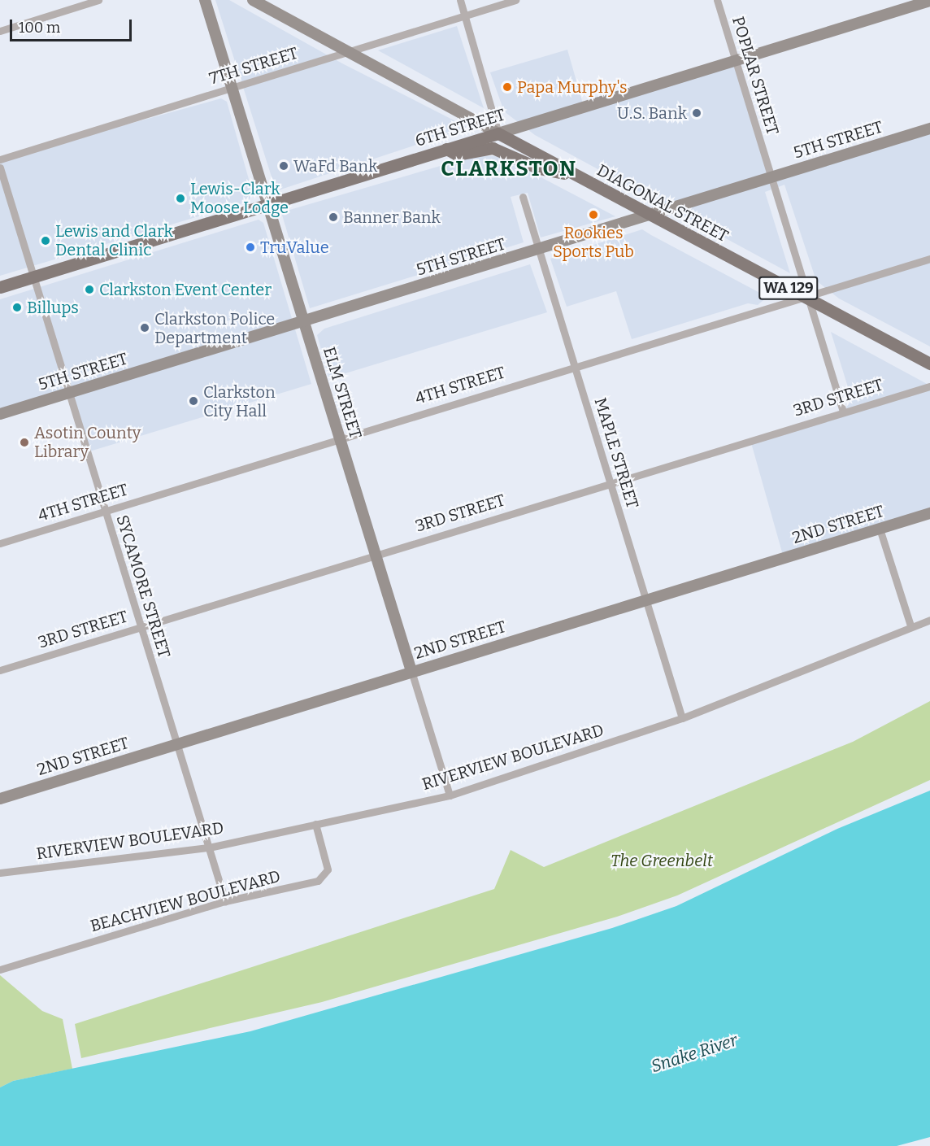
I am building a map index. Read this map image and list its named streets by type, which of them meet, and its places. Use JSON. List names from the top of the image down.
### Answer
{
  "streets": {
    "main road": ["6TH STREET", "DIAGONAL STREET", "WA 129"],
    "street": [
      "7TH STREET",
      "POPLAR STREET",
      "5TH STREET",
      "4TH STREET",
      "ELM STREET",
      "3RD STREET",
      "MAPLE STREET",
      "2ND STREET",
      "SYCAMORE STREET",
      "RIVERVIEW BOULEVARD",
      "BEACHVIEW BOULEVARD"
    ]
  },
  "crossings": [
    ["7TH STREET", "DIAGONAL STREET"],
    ["7TH STREET", "ELM STREET"],
    ["POPLAR STREET", "6TH STREET"],
    ["POPLAR STREET", "5TH STREET"],
    ["POPLAR STREET", "DIAGONAL STREET"],
    ["POPLAR STREET", "4TH STREET"],
    ["POPLAR STREET", "3RD STREET"],
    ["6TH STREET", "DIAGONAL STREET"],
    ["6TH STREET", "WA 129"],
    ["6TH STREET", "ELM STREET"],
    ["6TH STREET", "SYCAMORE STREET"],
    ["5TH STREET", "DIAGONAL STREET"],
    ["5TH STREET", "ELM STREET"],
    ["5TH STREET", "MAPLE STREET"],
    ["5TH STREET", "SYCAMORE STREET"],
    ["DIAGONAL STREET", "WA 129"],
    ["DIAGONAL STREET", "4TH STREET"],
    ["4TH STREET", "ELM STREET"],
    ["4TH STREET", "MAPLE STREET"],
    ["4TH STREET", "SYCAMORE STREET"],
    ["ELM STREET", "3RD STREET"],
    ["ELM STREET", "2ND STREET"],
    ["ELM STREET", "RIVERVIEW BOULEVARD"],
    ["3RD STREET", "MAPLE STREET"],
    ["3RD STREET", "SYCAMORE STREET"],
    ["MAPLE STREET", "2ND STREET"],
    ["MAPLE STREET", "RIVERVIEW BOULEVARD"],
    ["2ND STREET", "SYCAMORE STREET"],
    ["SYCAMORE STREET", "RIVERVIEW BOULEVARD"],
    ["SYCAMORE STREET", "BEACHVIEW BOULEVARD"],
    ["RIVERVIEW BOULEVARD", "BEACHVIEW BOULEVARD"]
  ],
  "districts": ["CLARKSTON"],
  "water": ["Snake River"],
  "parks": ["The Greenbelt"],
  "places": [
    "Papa Murphy's",
    "U.S. Bank",
    "WaFd Bank",
    "Lewis-Clark Moose Lodge",
    "Rookies Sports Pub",
    "Banner Bank",
    "Lewis and Clark Dental Clinic",
    "TruValue",
    "Clarkston Event Center",
    "Billups",
    "Clarkston Police Department",
    "Clarkston City Hall",
    "Asotin County Library"
  ],
  "scale_bar": "100 m"
}
